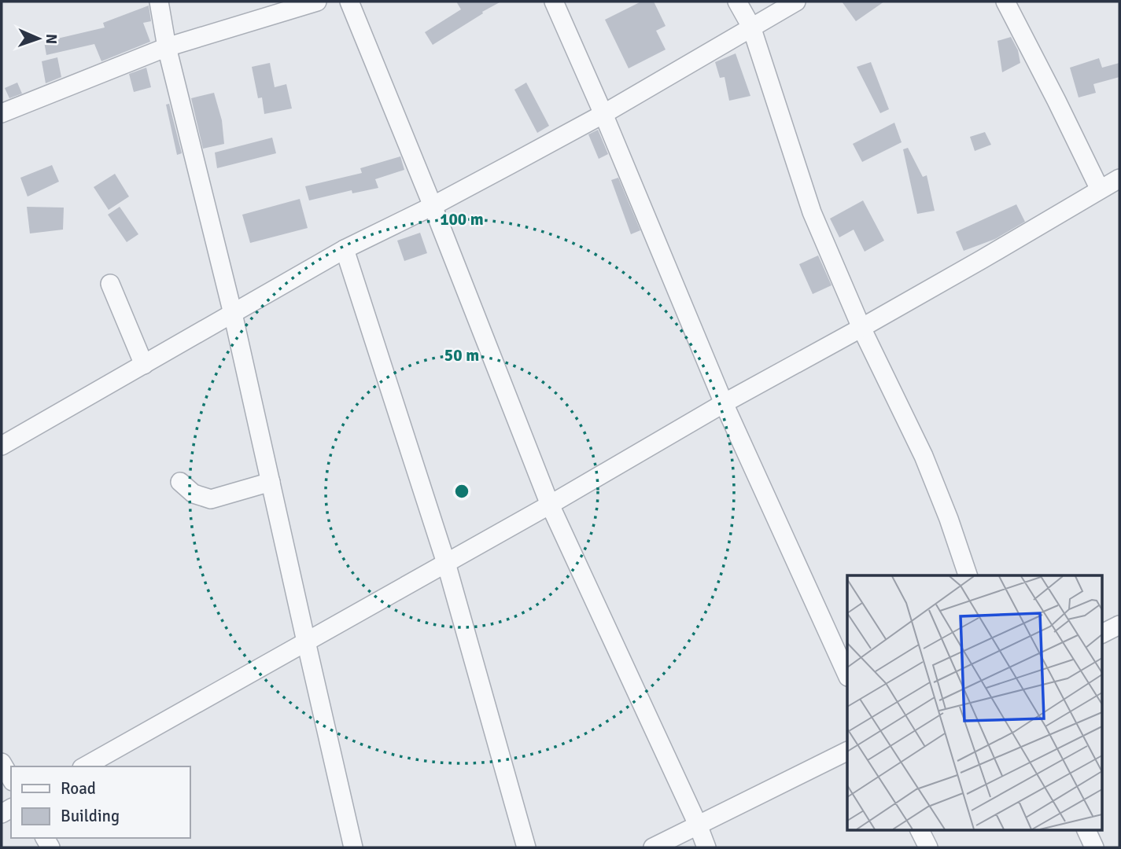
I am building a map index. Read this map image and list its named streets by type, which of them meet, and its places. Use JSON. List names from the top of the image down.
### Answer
{
  "legend": ["Road", "Building"],
  "north": "right",
  "rings": ["100 m", "50 m"]
}
